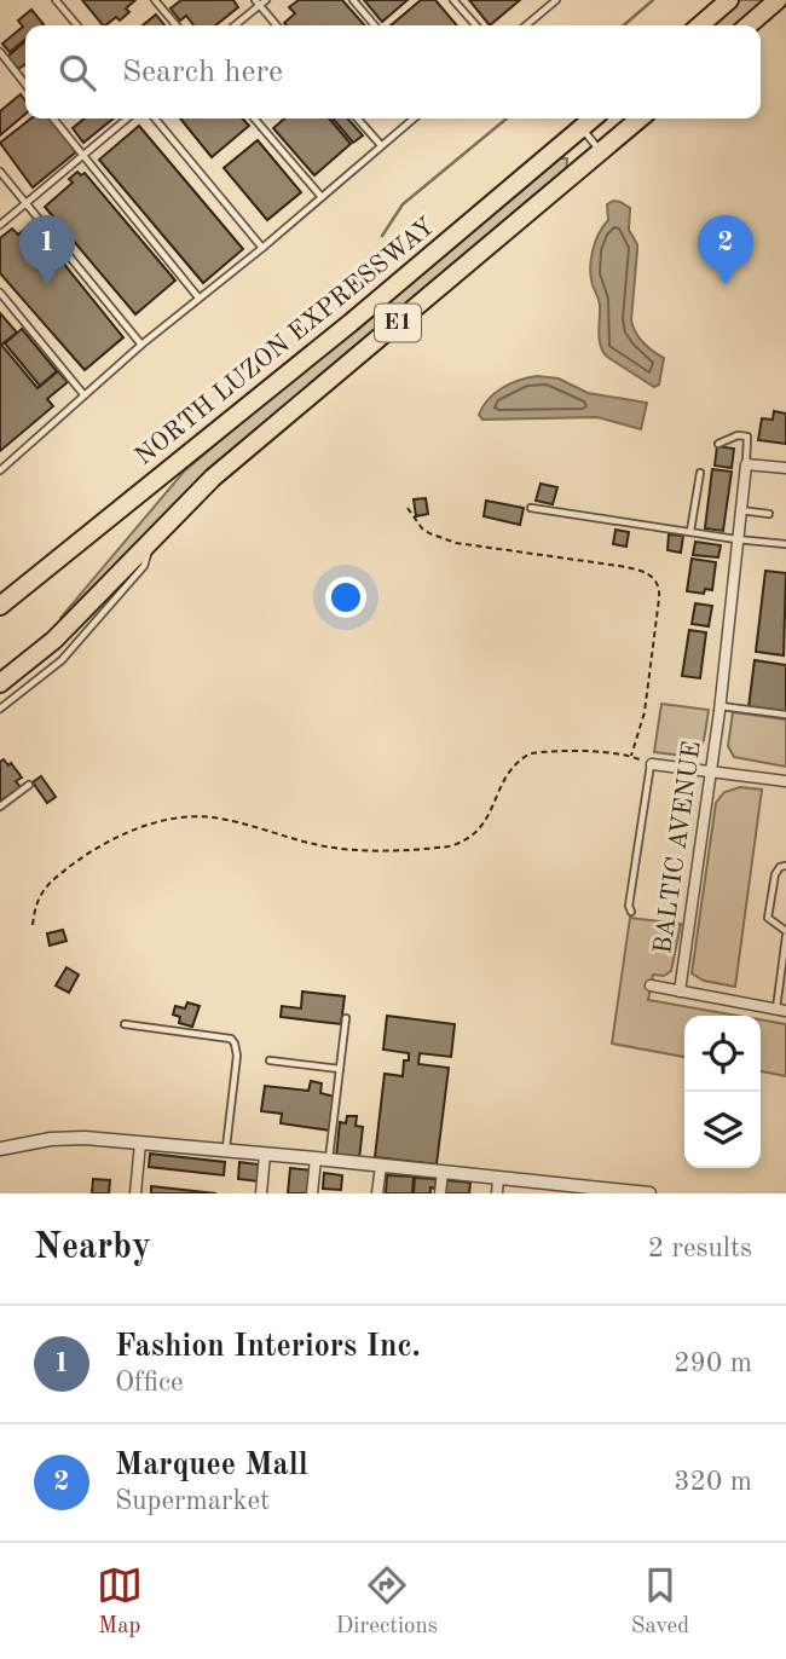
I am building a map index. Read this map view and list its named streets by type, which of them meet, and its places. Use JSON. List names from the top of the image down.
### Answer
{
  "streets": {
    "highway": ["E1", "NORTH LUZON EXPRESSWAY"],
    "street": ["BALTIC AVENUE"]
  },
  "page": {
    "search": "Search here",
    "pins": ["1", "2"],
    "heading": ["Nearby", "2 results"],
    "list": [
      {
        "mark": "1",
        "name": "Fashion Interiors Inc.",
        "note": "Office",
        "value": "290 m"
      },
      {
        "mark": "2",
        "name": "Marquee Mall",
        "note": "Supermarket",
        "value": "320 m"
      }
    ],
    "nav": ["Map", "Directions", "Saved"]
  }
}
